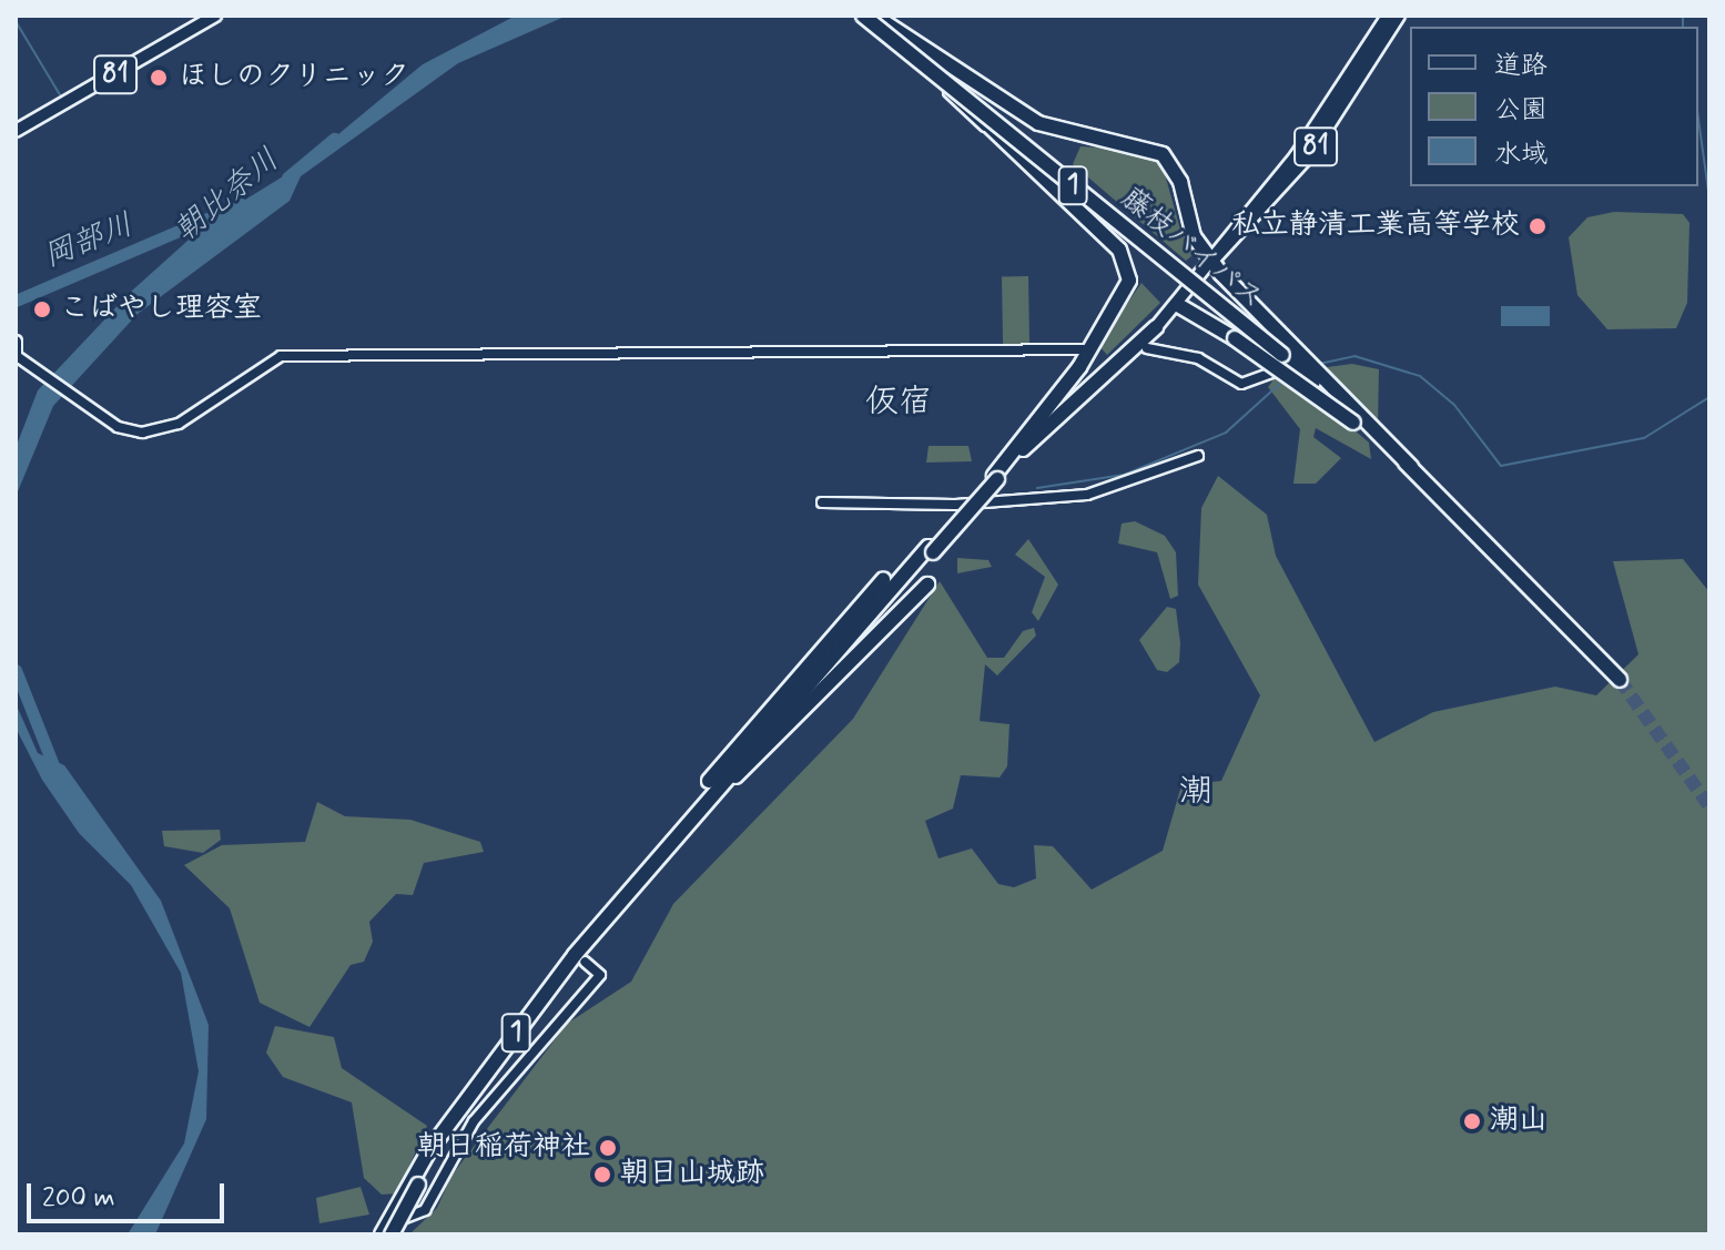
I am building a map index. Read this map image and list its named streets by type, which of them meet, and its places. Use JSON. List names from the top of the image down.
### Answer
{
  "streets": {
    "highway": ["1", "藤枝バイパス"],
    "main road": ["81"]
  },
  "crossings": [
    ["1", "藤枝バイパス"]
  ],
  "districts": ["仮宿", "潮"],
  "water": ["朝比奈川", "岡部川"],
  "places": [
    "ほしのクリニック",
    "私立静清工業高等学校",
    "こばやし理容室",
    "潮山",
    "朝日稲荷神社",
    "朝日山城跡"
  ],
  "legend": ["道路", "公園", "水域"],
  "scale_bar": "200 m"
}
